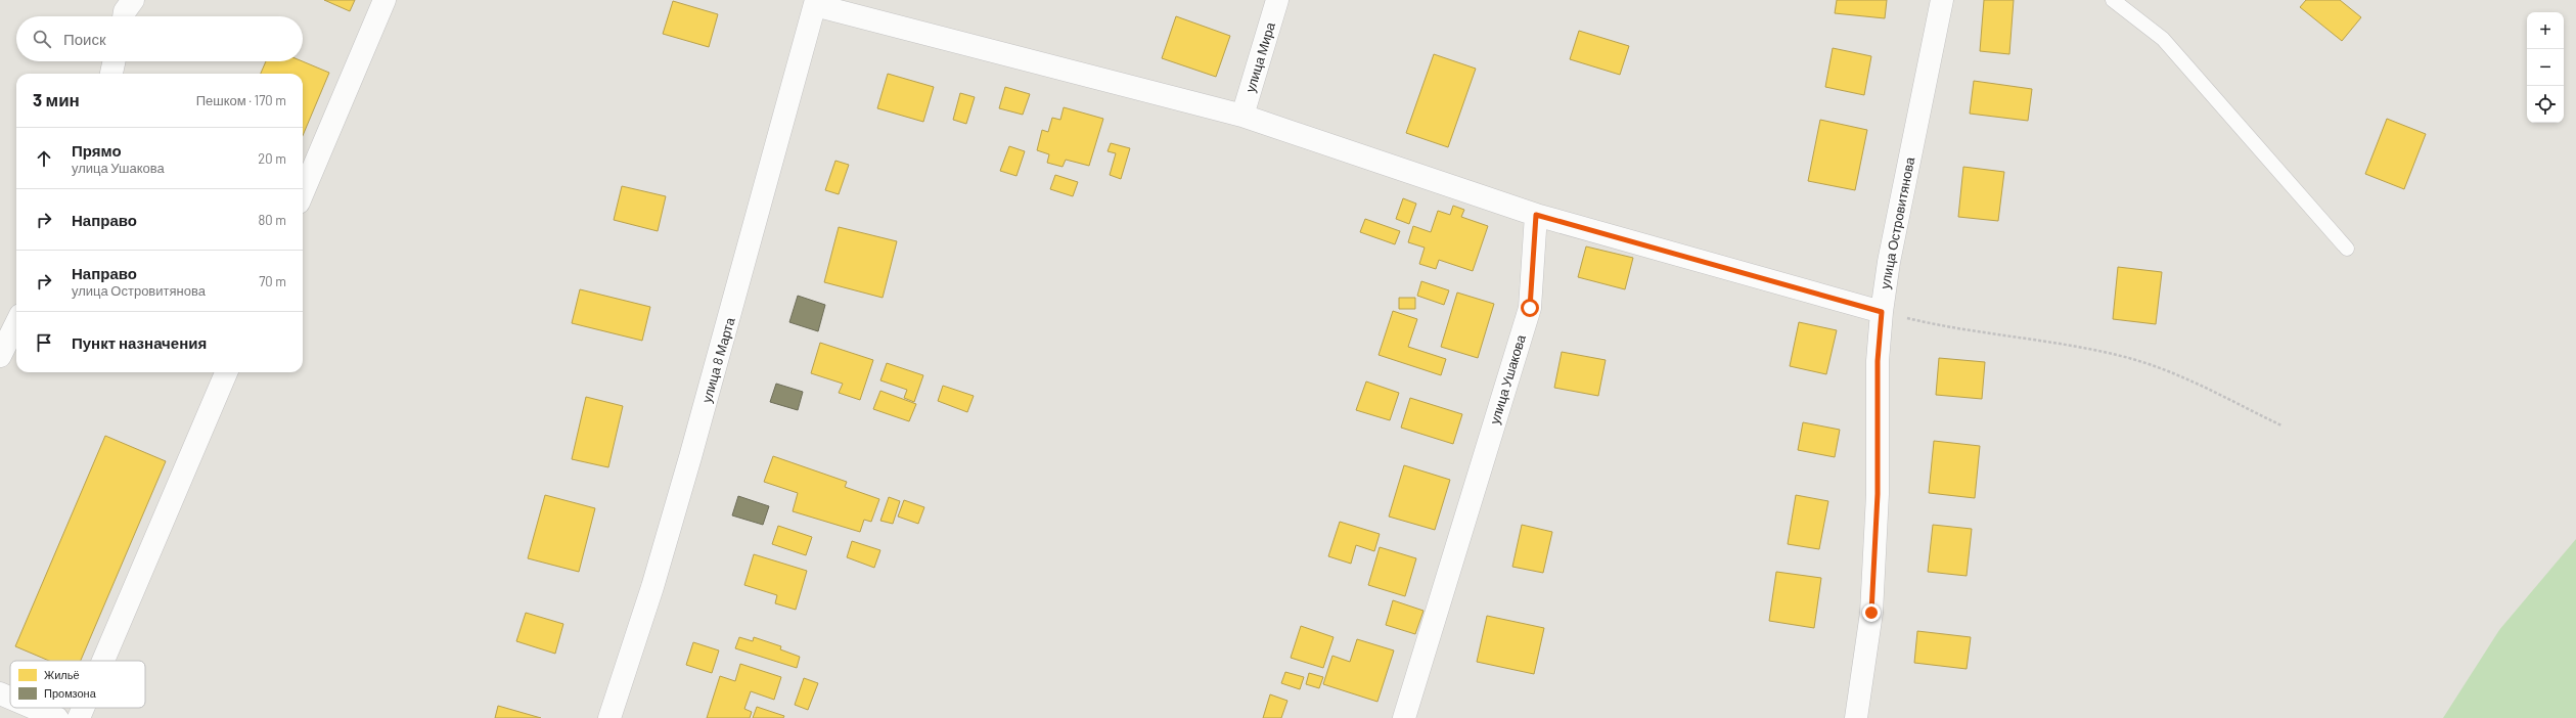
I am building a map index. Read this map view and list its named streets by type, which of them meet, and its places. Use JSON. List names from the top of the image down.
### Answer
{
  "streets": {
    "street": [
      "улица Мира",
      "улица Островитянова",
      "улица 8 Марта",
      "улица Ушакова"
    ]
  },
  "legend": ["Жильё", "Промзона"],
  "page": {
    "map_buttons": ["+", "−"],
    "search": "Поиск",
    "heading": ["3 мин", "Пешком · 170 m"],
    "list": [
      ["Прямо", "улица Ушакова", "20 m"],
      ["Направо", "80 m"],
      ["Направо", "улица Островитянова", "70 m"],
      "Пункт назначения"
    ]
  }
}
